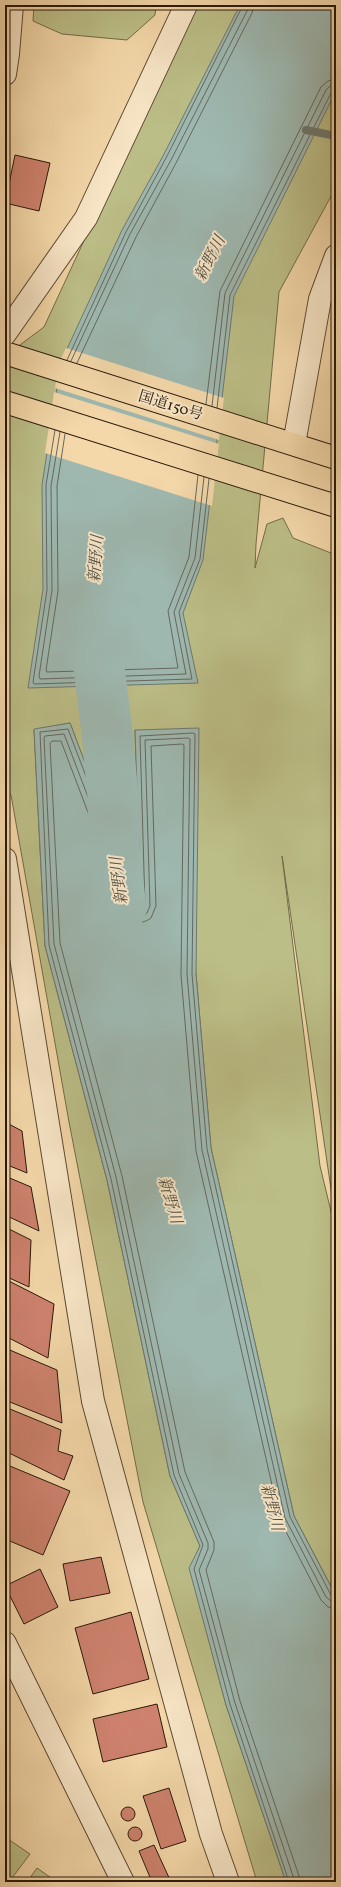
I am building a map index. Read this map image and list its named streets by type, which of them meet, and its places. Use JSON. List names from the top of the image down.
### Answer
{
  "streets": {
    "highway": ["国道150号"]
  },
  "water": ["新野川"]
}
